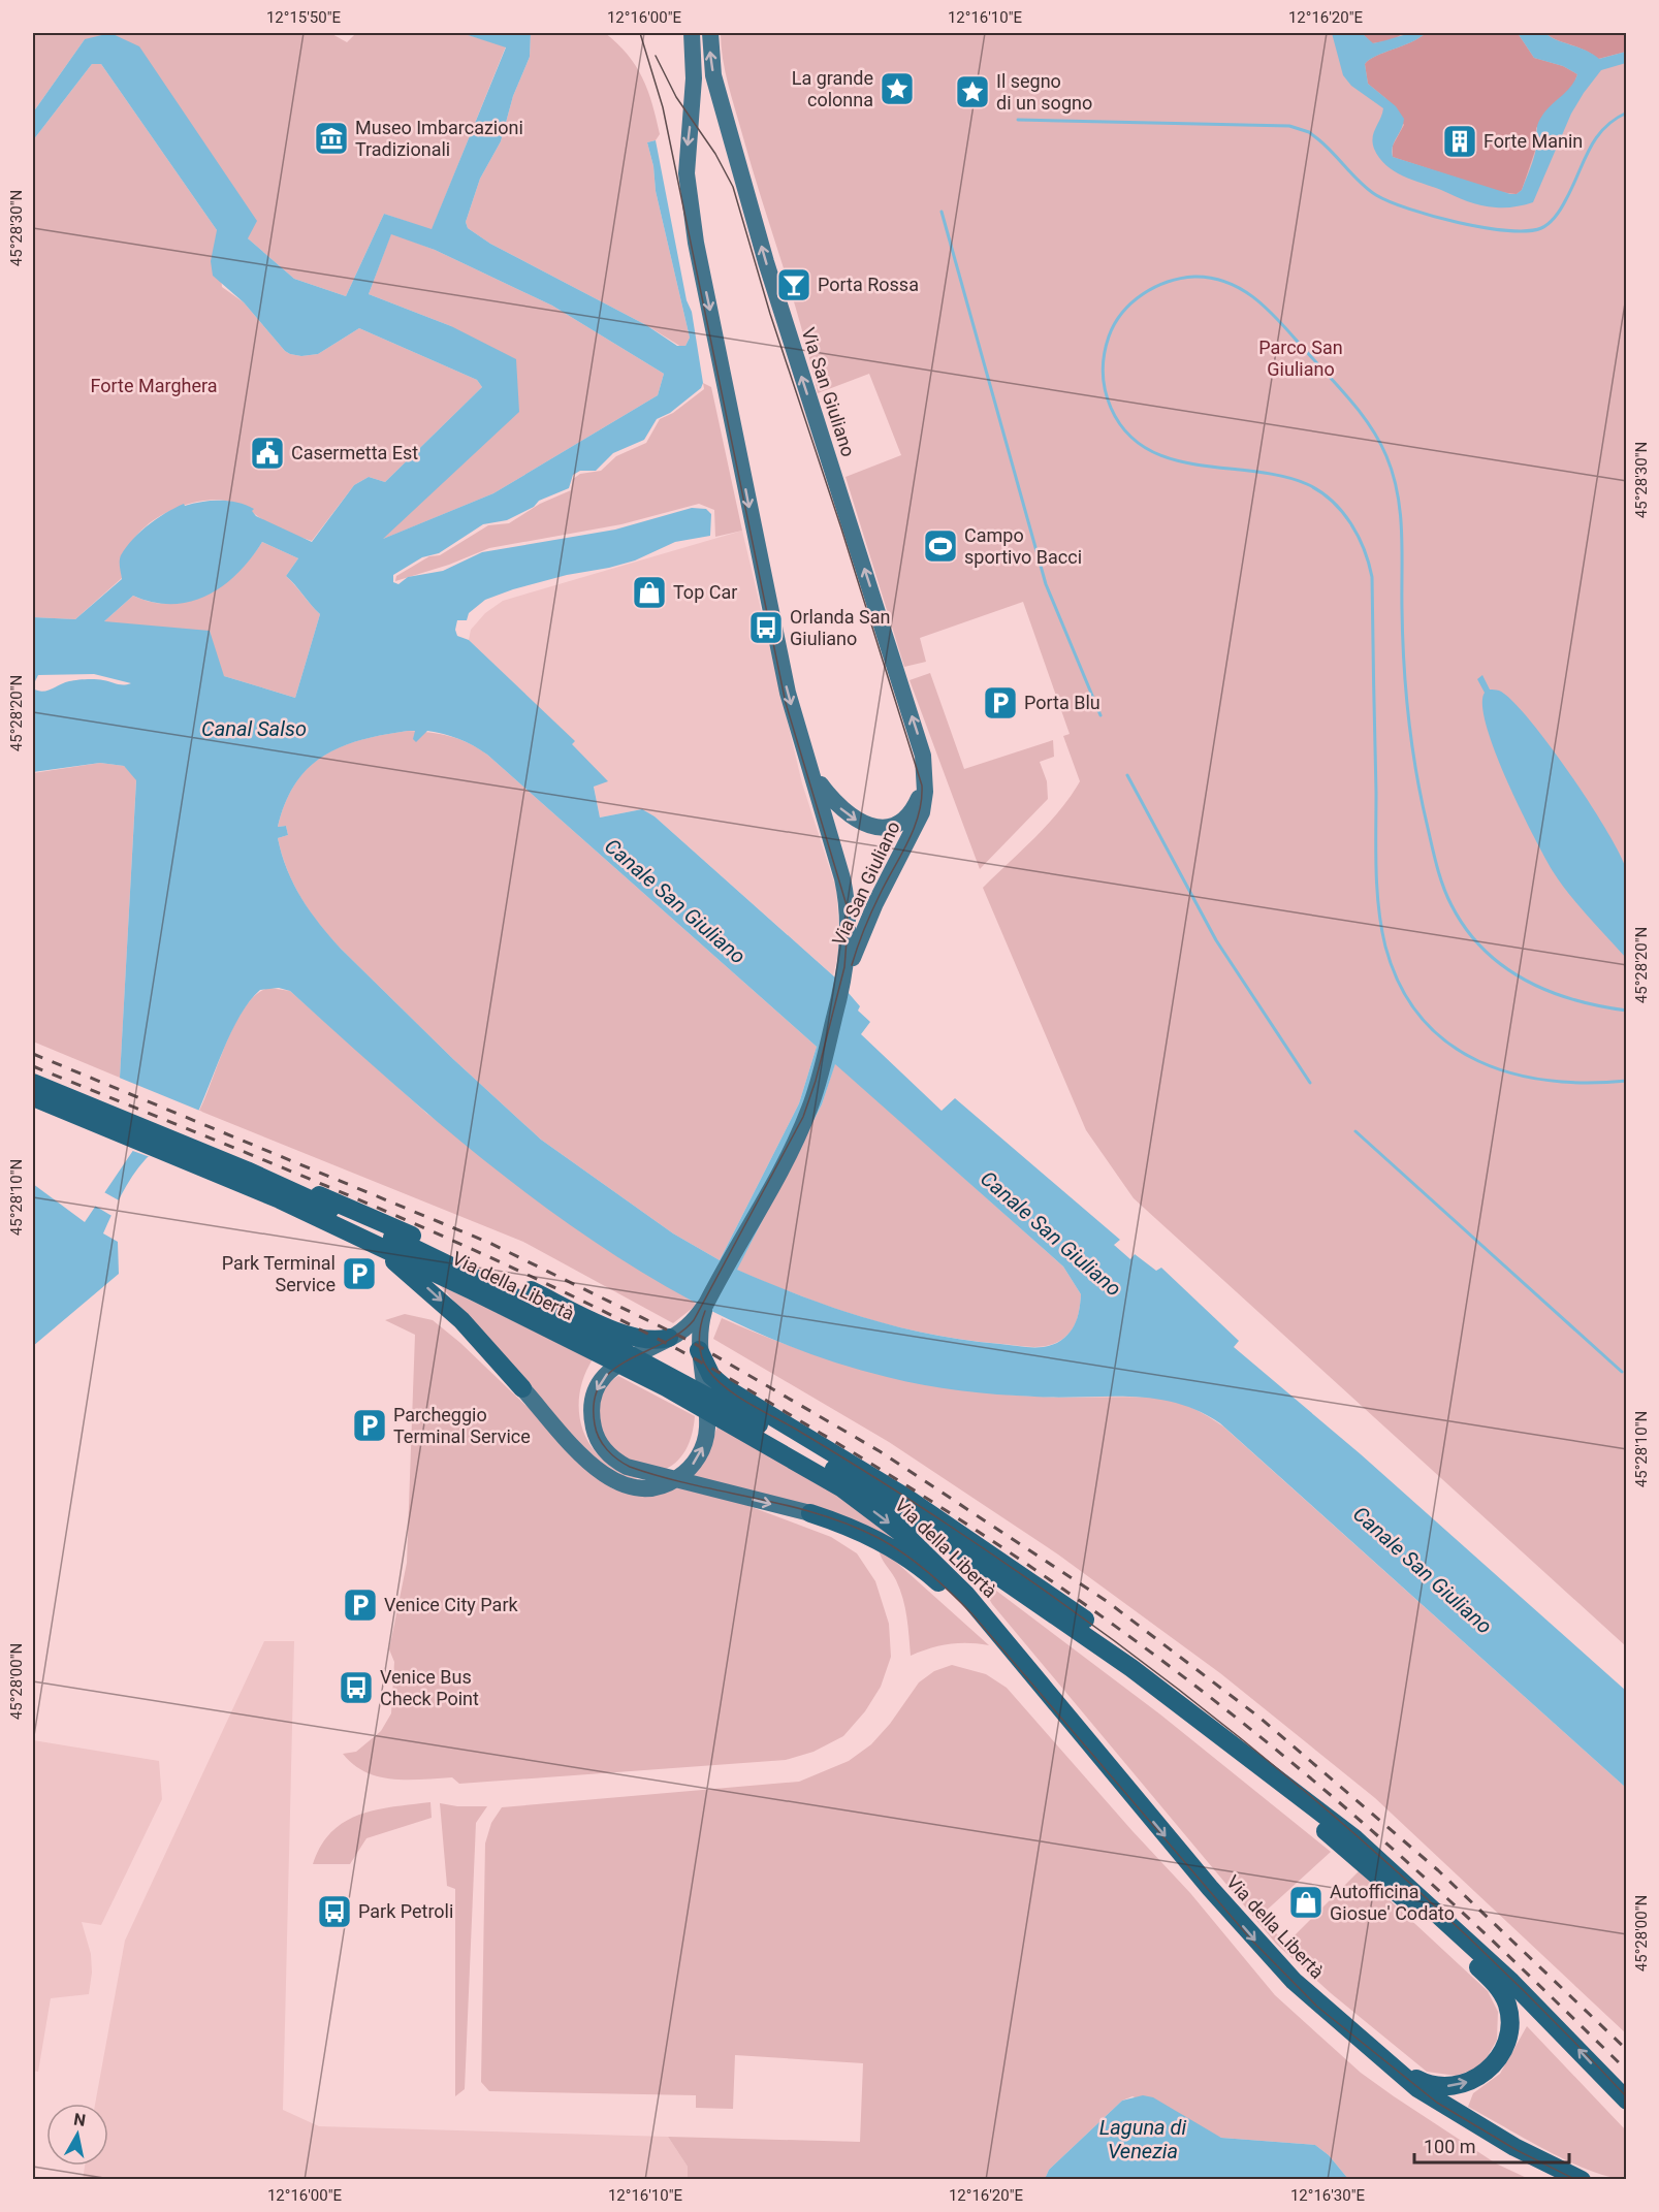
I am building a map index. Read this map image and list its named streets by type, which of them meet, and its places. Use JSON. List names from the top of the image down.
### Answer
{
  "streets": {
    "highway": ["Via della Libertà"],
    "main road": ["Via San Giuliano"]
  },
  "water": ["Canal Salso", "Canale San Giuliano", "Laguna di Venezia"],
  "parks": ["Parco San Giuliano", "Forte Marghera"],
  "places": {
    "place": ["La grande colonna", "Il segno di un sogno"],
    "museum": ["Museo Imbarcazioni Tradizionali"],
    "building": ["Forte Manin"],
    "bar": ["Porta Rossa"],
    "public building": ["Casermetta Est"],
    "sports": ["Campo sportivo Bacci"],
    "shop": ["Top Car", "Autofficina Giosue' Codato"],
    "bus stop": ["Orlanda San Giuliano", "Venice Bus Check Point", "Park Petroli"],
    "parking": [
      "Porta Blu",
      "Park Terminal Service",
      "Parcheggio Terminal Service",
      "Venice City Park"
    ]
  },
  "scale_bar": "100 m",
  "north": "top",
  "coordinates": [
    "12°15'50\"E",
    "12°16'00\"E",
    "12°16'10\"E",
    "12°16'20\"E",
    "45°28'30\"N",
    "45°28'20\"N",
    "45°28'10\"N",
    "45°28'00\"N",
    "12°16'30\"E"
  ]
}
